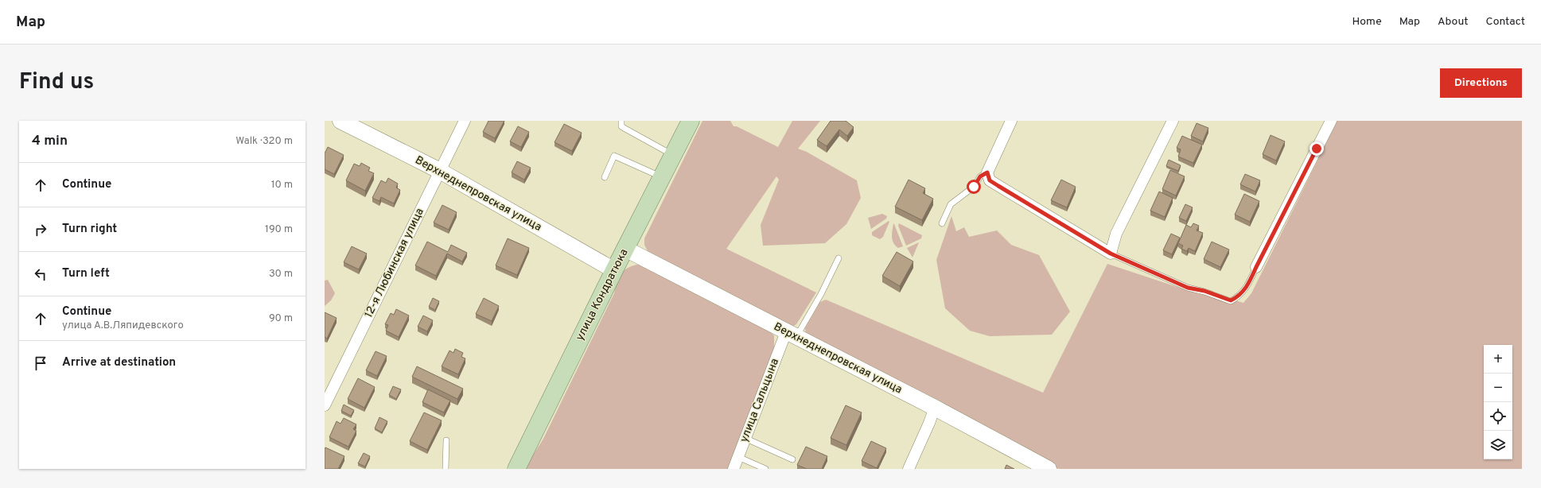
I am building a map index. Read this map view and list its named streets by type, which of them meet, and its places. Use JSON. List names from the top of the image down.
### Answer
{
  "streets": {
    "main road": ["улица Кондратюка"],
    "street": ["Верхнеднепровская улица", "12-я Любинская улица", "улица Сальцына"]
  },
  "crossings": [
    ["Верхнеднепровская улица", "12-я Любинская улица"],
    ["Верхнеднепровская улица", "улица Кондратюка"],
    ["Верхнеднепровская улица", "улица Сальцына"]
  ],
  "page": {
    "header": "Map",
    "nav": [
      "Home",
      "Map",
      "About",
      "Contact"
    ],
    "title": "Find us",
    "buttons": "Directions",
    "heading": ["4 min", "Walk · 320 m"],
    "list": [
      ["Continue", "10 m"],
      ["Turn right", "190 m"],
      ["Turn left", "30 m"],
      ["Continue", "улица А.В.Ляпидевского", "90 m"],
      "Arrive at destination"
    ],
    "map_buttons": ["+", "−"]
  }
}
